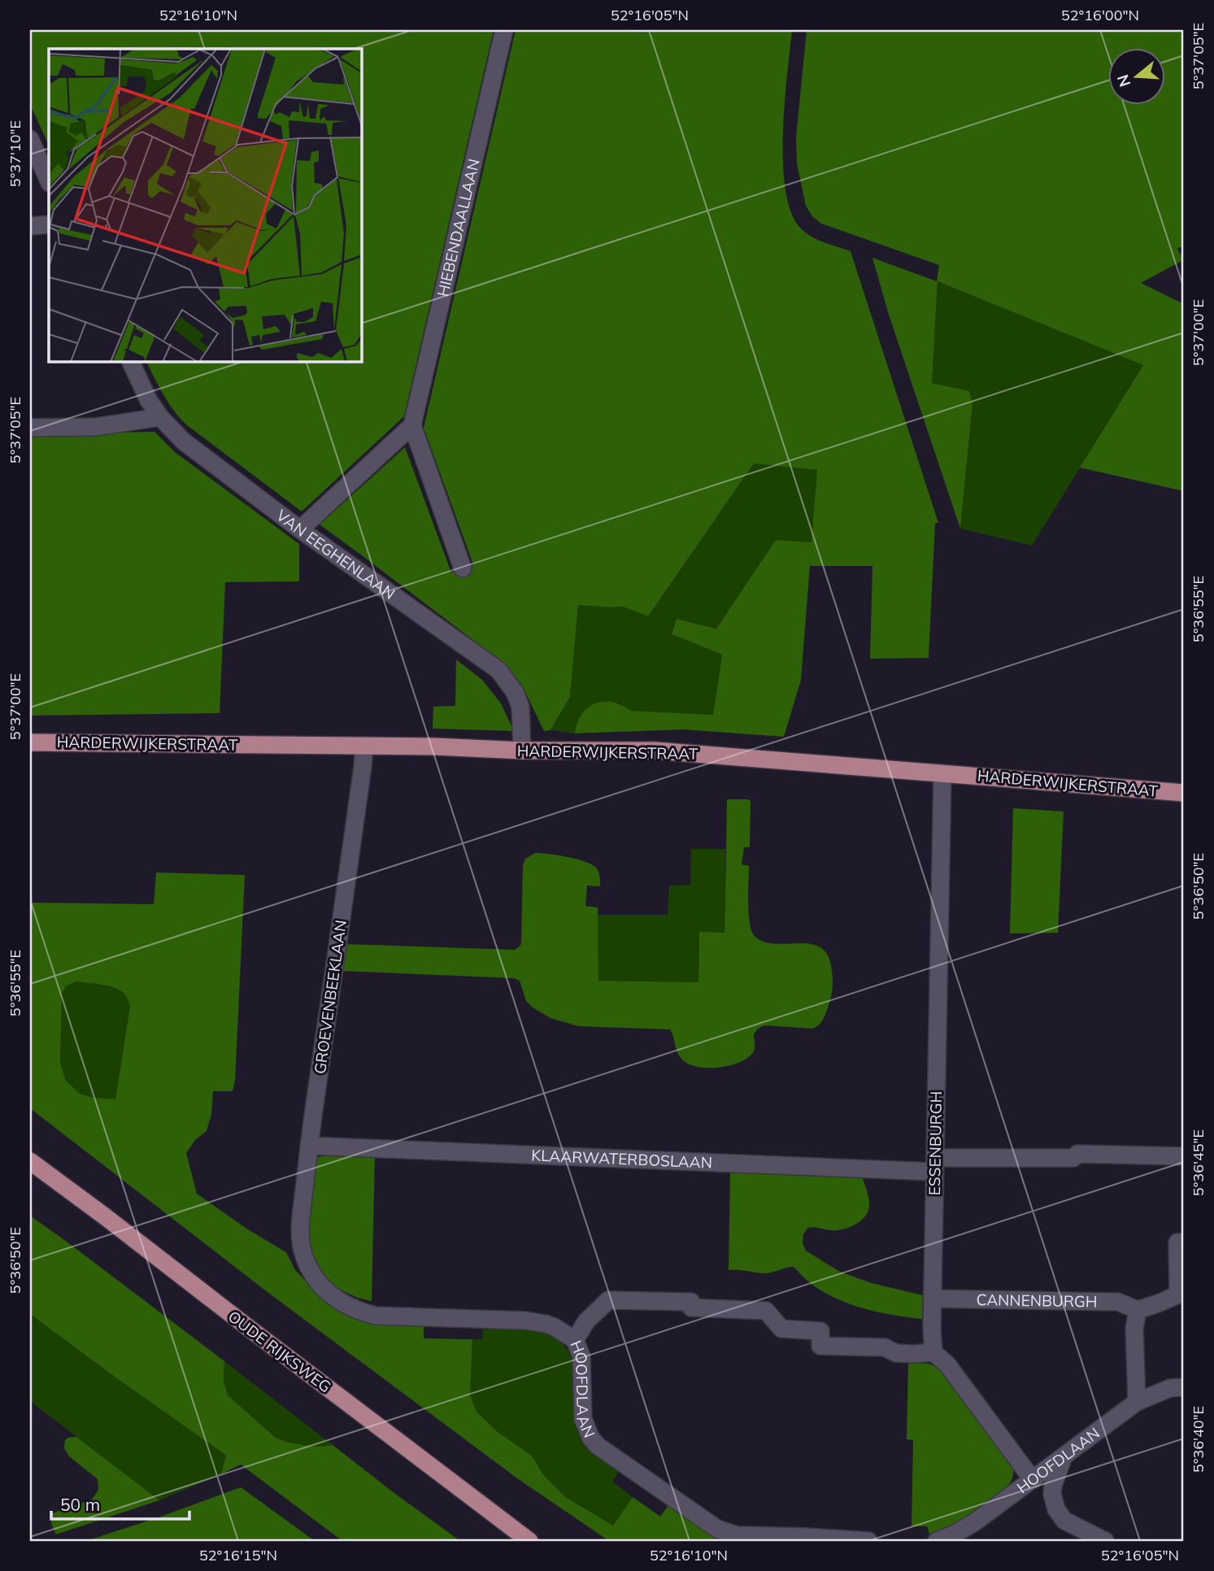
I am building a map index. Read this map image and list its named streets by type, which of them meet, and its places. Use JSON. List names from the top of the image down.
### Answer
{
  "streets": {
    "main road": ["HARDERWIJKERSTRAAT", "OUDE RIJKSWEG"],
    "street": [
      "HIEBENDAALLAAN",
      "VAN EEGHENLAAN",
      "GROEVENBEEKLAAN",
      "ESSENBURGH",
      "KLAARWATERBOSLAAN",
      "CANNENBURGH",
      "HOOFDLAAN"
    ]
  },
  "crossings": [
    ["VAN EEGHENLAAN", "HARDERWIJKERSTRAAT"],
    ["HARDERWIJKERSTRAAT", "GROEVENBEEKLAAN"],
    ["HARDERWIJKERSTRAAT", "ESSENBURGH"],
    ["GROEVENBEEKLAAN", "KLAARWATERBOSLAAN"],
    ["GROEVENBEEKLAAN", "HOOFDLAAN"],
    ["ESSENBURGH", "KLAARWATERBOSLAAN"],
    ["ESSENBURGH", "CANNENBURGH"]
  ],
  "scale_bar": "50 m",
  "north": "left",
  "coordinates": [
    "52°16'10\"N",
    "52°16'05\"N",
    "52°16'00\"N",
    "5°37'05\"E",
    "5°37'10\"E",
    "5°37'00\"E",
    "5°36'55\"E",
    "5°36'50\"E",
    "5°36'45\"E",
    "5°36'40\"E",
    "52°16'15\"N"
  ]
}
